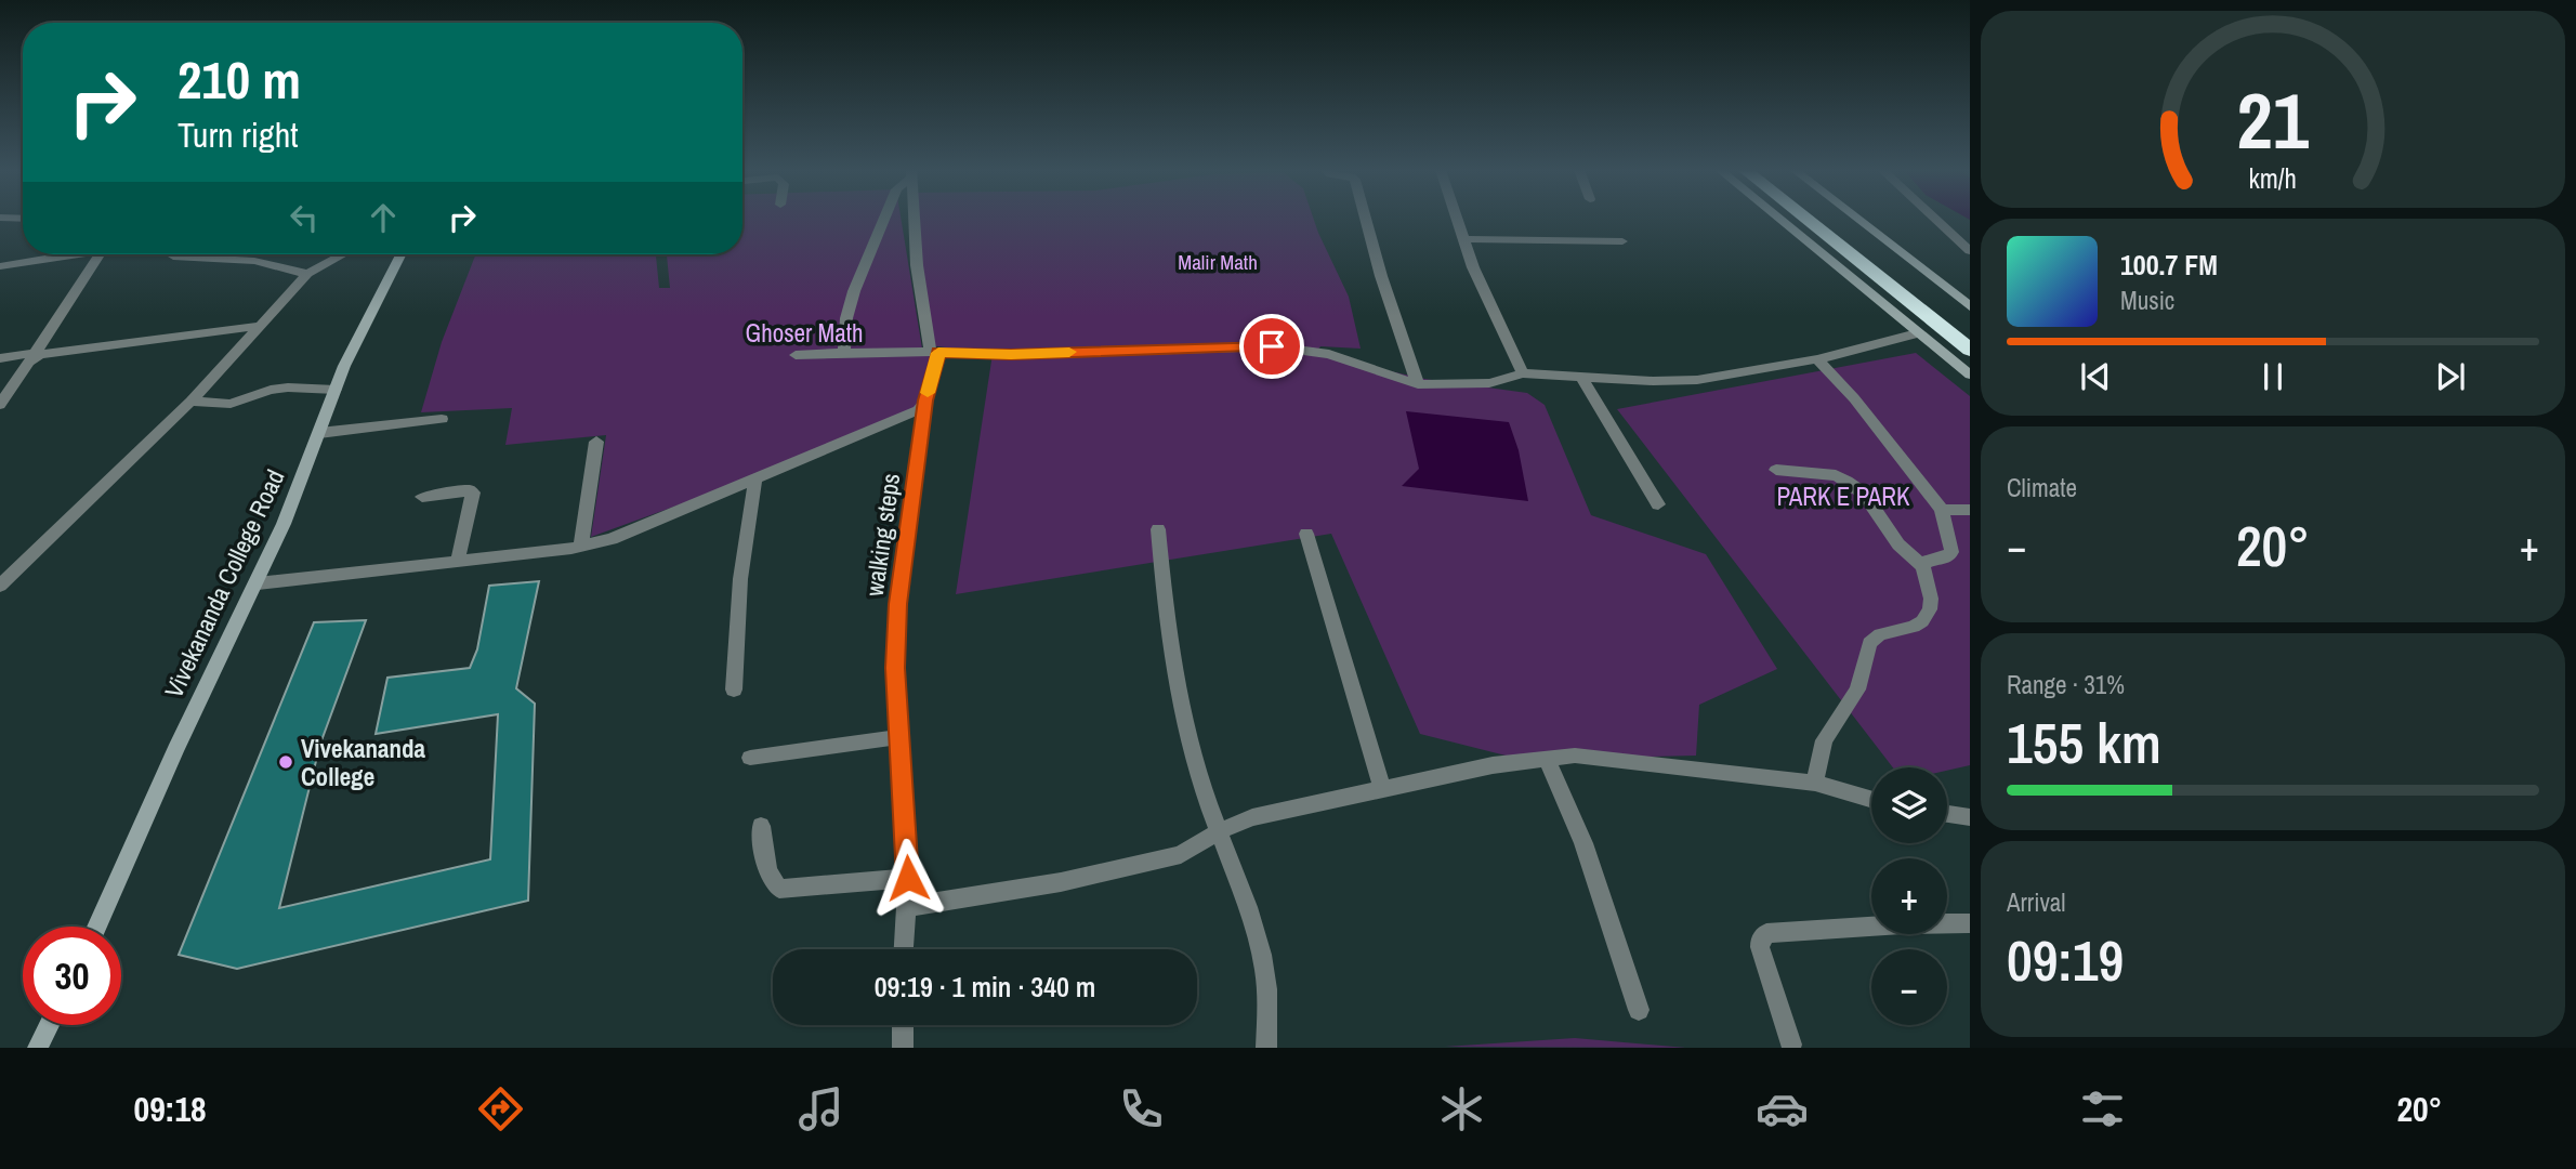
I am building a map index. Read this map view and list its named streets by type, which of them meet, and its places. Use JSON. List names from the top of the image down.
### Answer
{
  "streets": {
    "street": ["walking steps", "Vivekananda College Road"]
  },
  "parks": ["Malir Math", "Ghoser Math", "PARK E PARK"],
  "places": ["Vivekananda College"],
  "page": {
    "turn": ["210 m", "Turn right"],
    "song": ["100.7 FM", "Music"],
    "tile": [
      "Climate",
      ["Range · 31%", "155 km"],
      ["Arrival", "09:19"]
    ],
    "heat": ["−", "20°", "+"],
    "map_buttons": ["+", "−"],
    "limit": "30",
    "trip": "09:19 · 1 min · 340 m",
    "tabs": ["09:18", "20°"],
    "gauge": ["21", "km/h"]
  }
}
